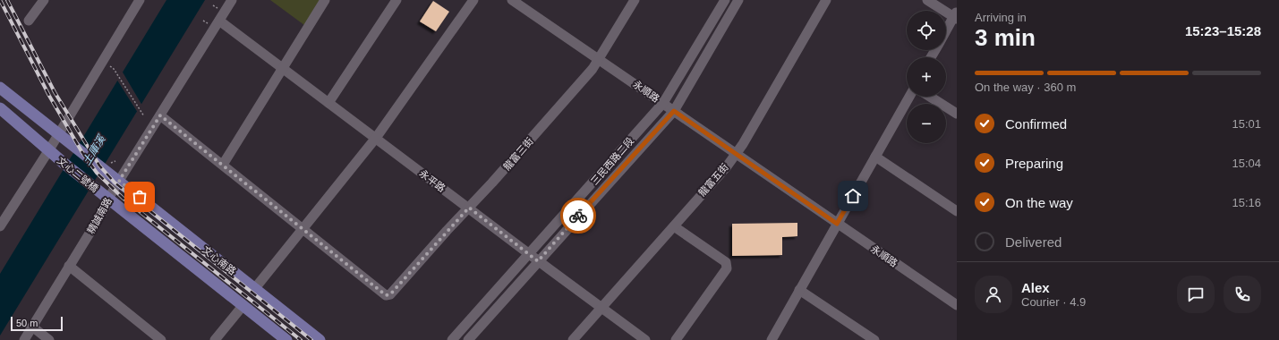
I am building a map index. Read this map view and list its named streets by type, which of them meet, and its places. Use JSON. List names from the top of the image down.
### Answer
{
  "streets": {
    "main road": ["文心二號橋", "文心南路"],
    "street": [
      "永順路",
      "龍富三街",
      "三民西路二段",
      "龍富五街",
      "永平路",
      "精誠南路"
    ]
  },
  "crossings": [
    ["永順路", "龍富三街"],
    ["永順路", "三民西路二段"],
    ["永順路", "龍富五街"],
    ["龍富三街", "永平路"],
    ["三民西路二段", "永平路"],
    ["文心二號橋", "精誠南路"],
    ["文心二號橋", "文心南路"],
    ["龍富五街", "永平路"],
    ["永平路", "精誠南路"],
    ["精誠南路", "文心南路"]
  ],
  "water": ["土庫溪"],
  "scale_bar": "50 m",
  "page": {
    "heading": ["3 min", "Arriving in", "15:23–15:28"],
    "panel": ["Alex", "Courier · 4.9"],
    "map_buttons": ["+", "−"],
    "bar": "On the way · 360 m",
    "list": [
      ["Confirmed", "15:01"],
      ["Preparing", "15:04"],
      ["On the way", "15:16"],
      "Delivered"
    ],
    "scale": "50 m"
  }
}
